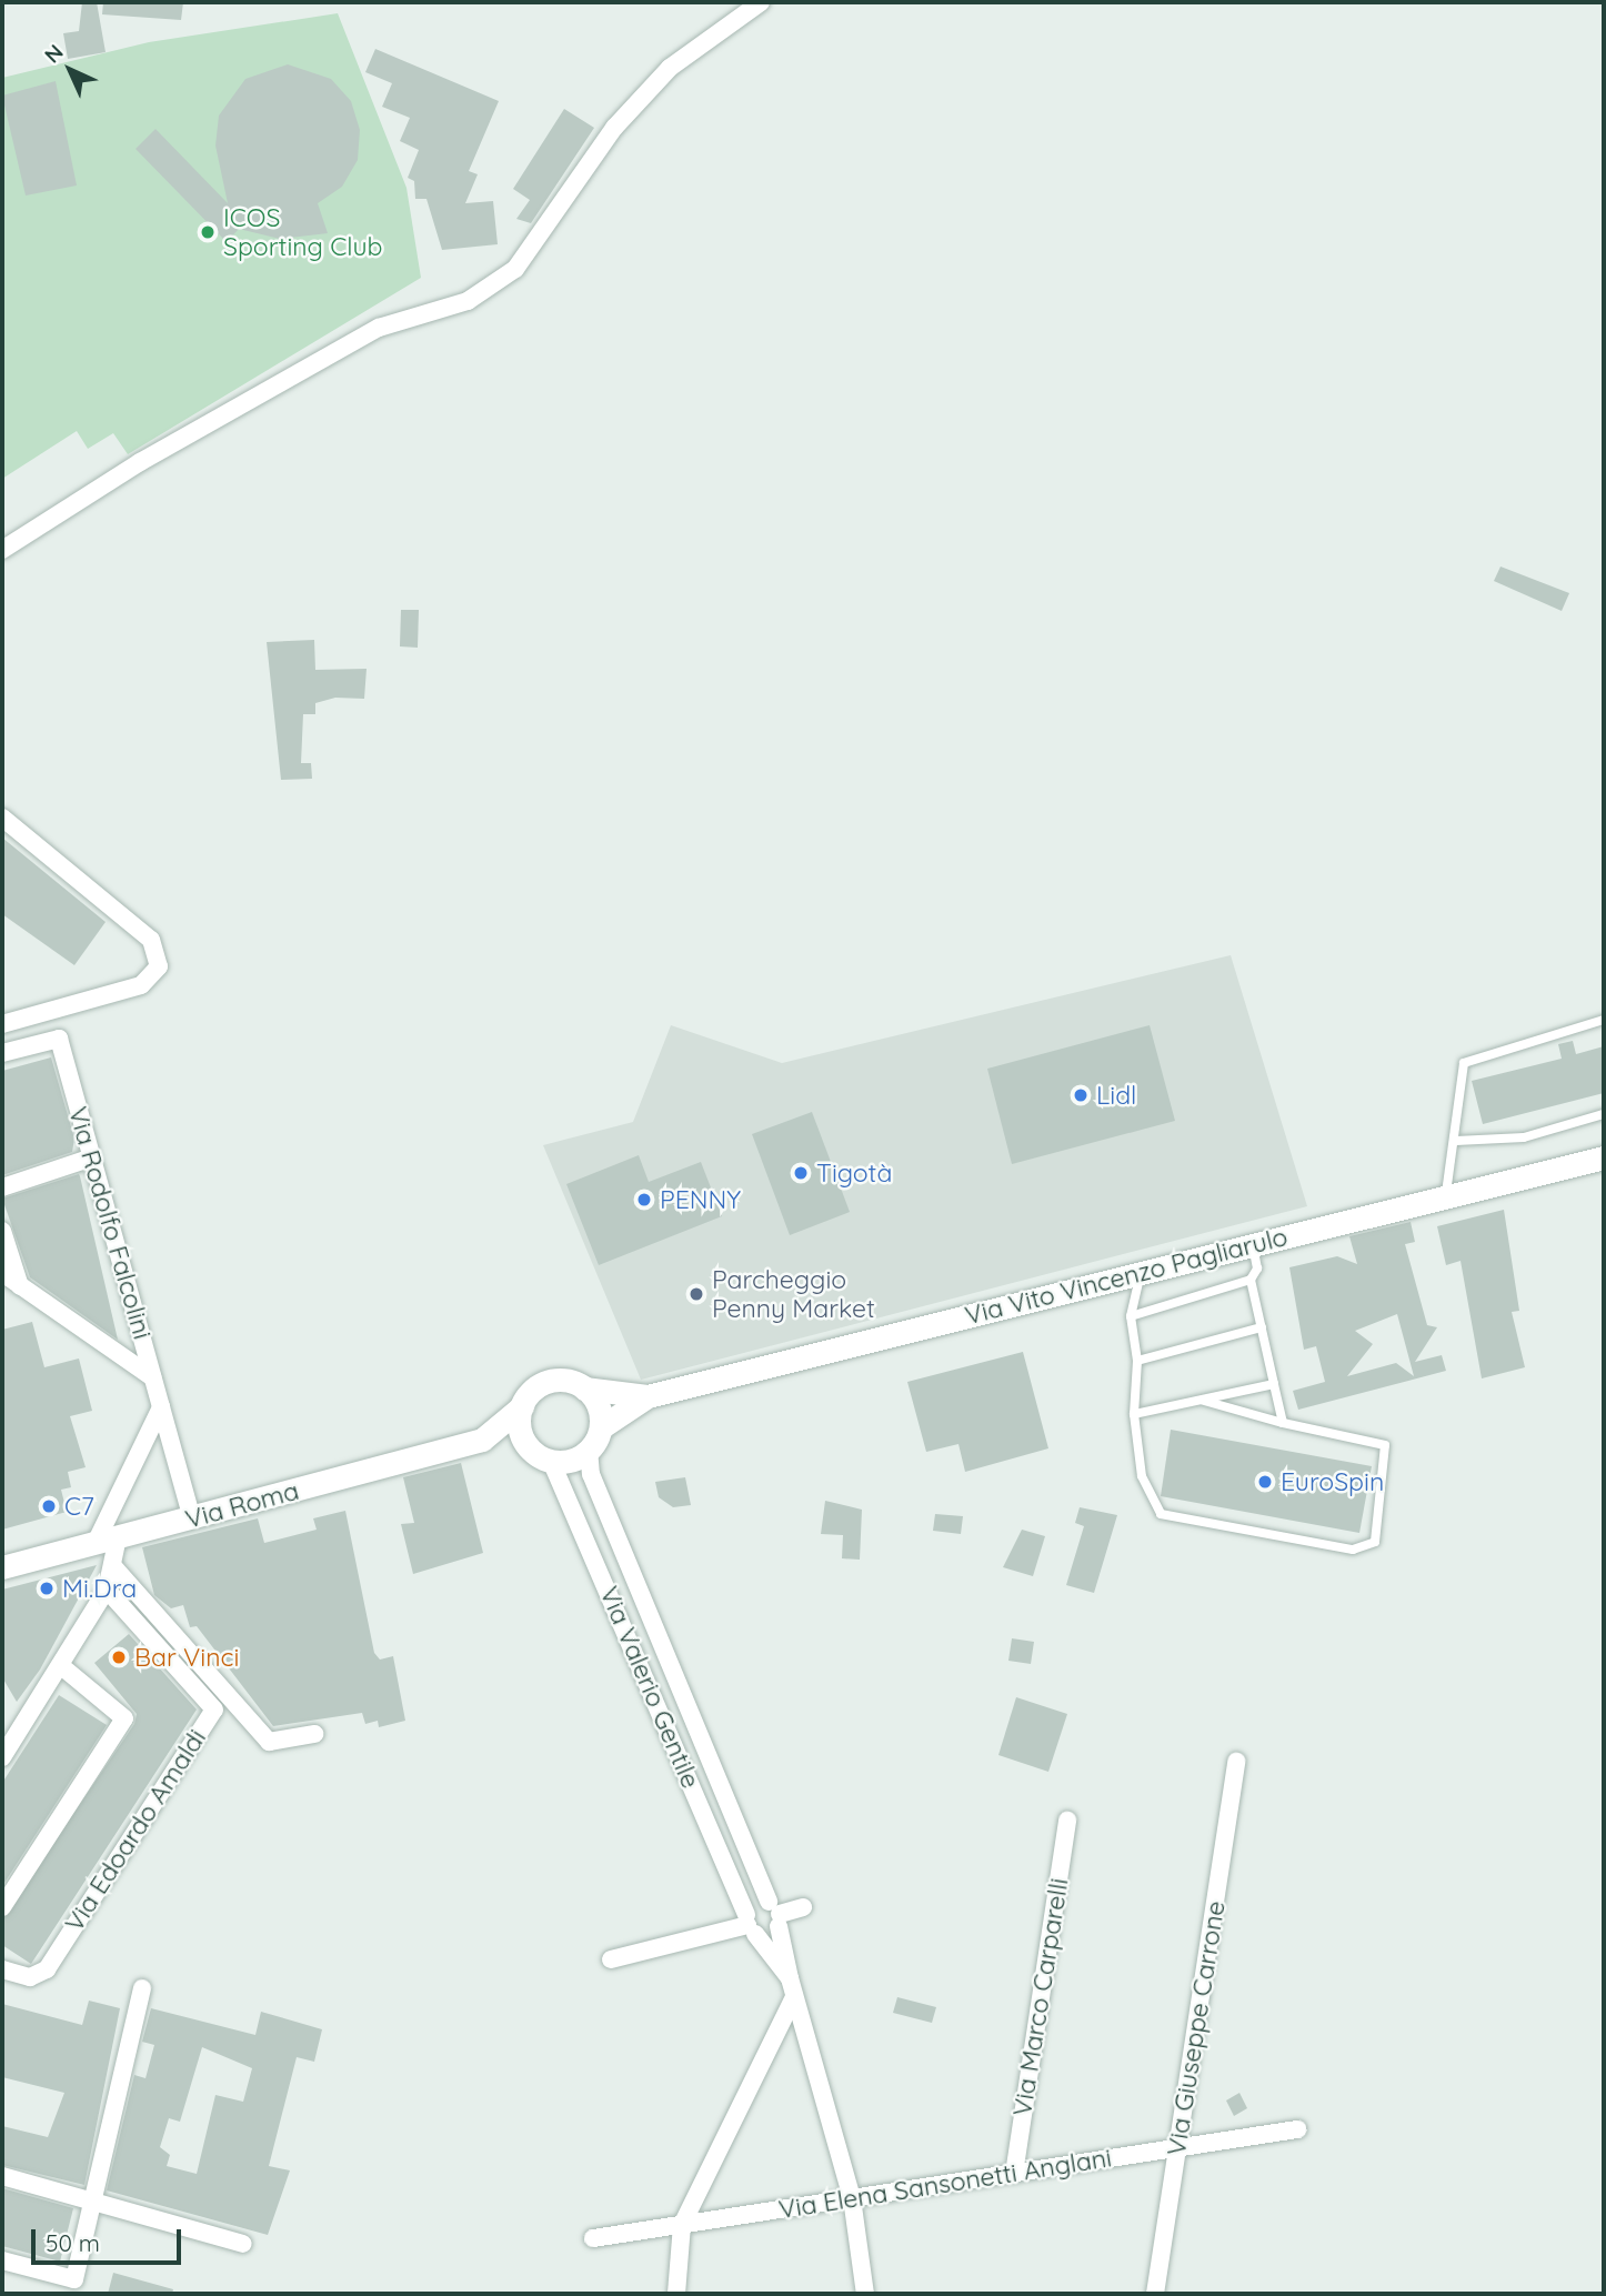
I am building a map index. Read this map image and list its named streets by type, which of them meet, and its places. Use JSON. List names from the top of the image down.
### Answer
{
  "streets": {
    "street": [
      "Via Rodolfo Falcolini",
      "Via Vito Vincenzo Pagliarulo",
      "Via Roma",
      "Via Valerio Gentile",
      "Via Edoardo Amaldi",
      "Via Marco Carparelli",
      "Via Giuseppe Carrone",
      "Via Elena Sansonetti Anglani"
    ]
  },
  "crossings": [
    ["Via Rodolfo Falcolini", "Via Roma"],
    ["Via Vito Vincenzo Pagliarulo", "Via Roma"],
    ["Via Vito Vincenzo Pagliarulo", "Via Valerio Gentile"],
    ["Via Roma", "Via Valerio Gentile"],
    ["Via Valerio Gentile", "Via Elena Sansonetti Anglani"],
    ["Via Marco Carparelli", "Via Elena Sansonetti Anglani"],
    ["Via Giuseppe Carrone", "Via Elena Sansonetti Anglani"]
  ],
  "places": [
    "ICOS Sporting Club",
    "Lidl",
    "Tigotà",
    "PENNY",
    "Parcheggio Penny Market",
    "EuroSpin",
    "C7",
    "Mi.Dra",
    "Bar Vinci"
  ],
  "scale_bar": "50 m",
  "north": "top left"
}
